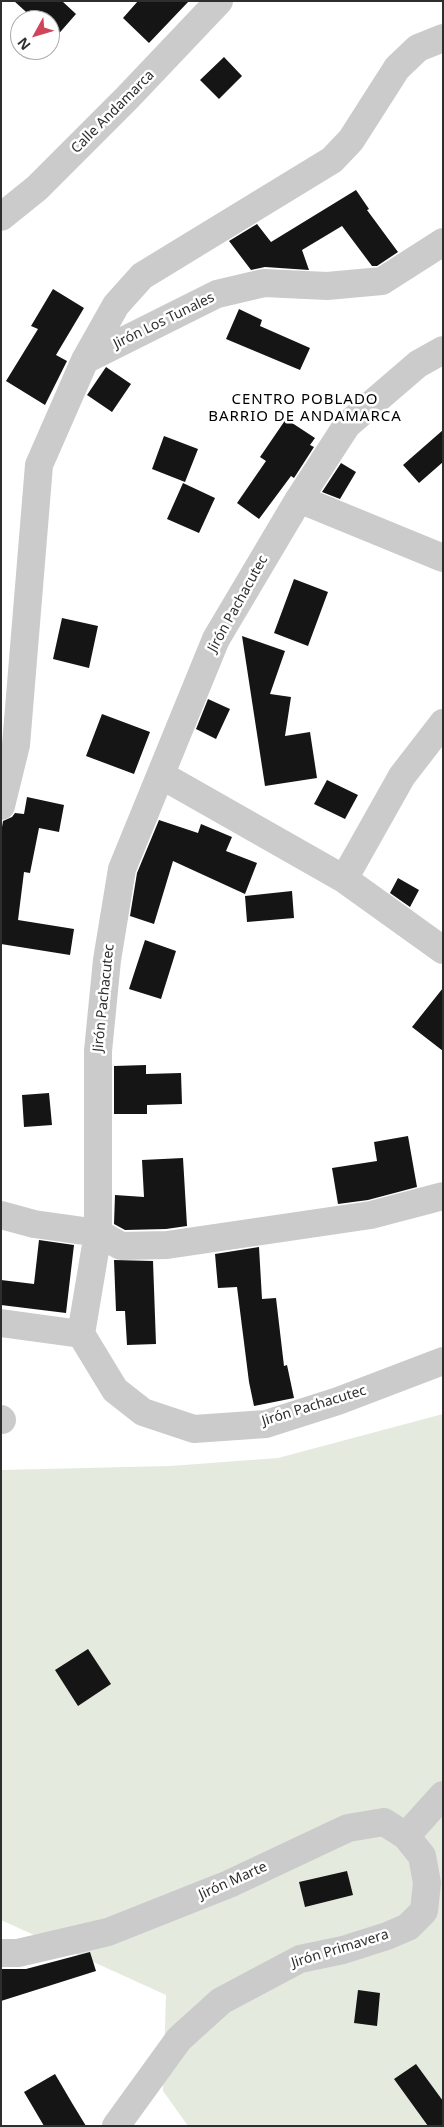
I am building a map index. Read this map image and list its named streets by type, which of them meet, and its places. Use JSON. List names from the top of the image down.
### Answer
{
  "streets": {
    "street": [
      "Calle Andamarca",
      "Jirón Los Tunales",
      "Jirón Pachacutec",
      "Jirón Marte",
      "Jirón Primavera"
    ]
  },
  "crossings": [
    ["Jirón Marte", "Jirón Primavera"]
  ],
  "districts": ["CENTRO POBLADO BARRIO DE ANDAMARCA"],
  "north": "bottom left"
}
